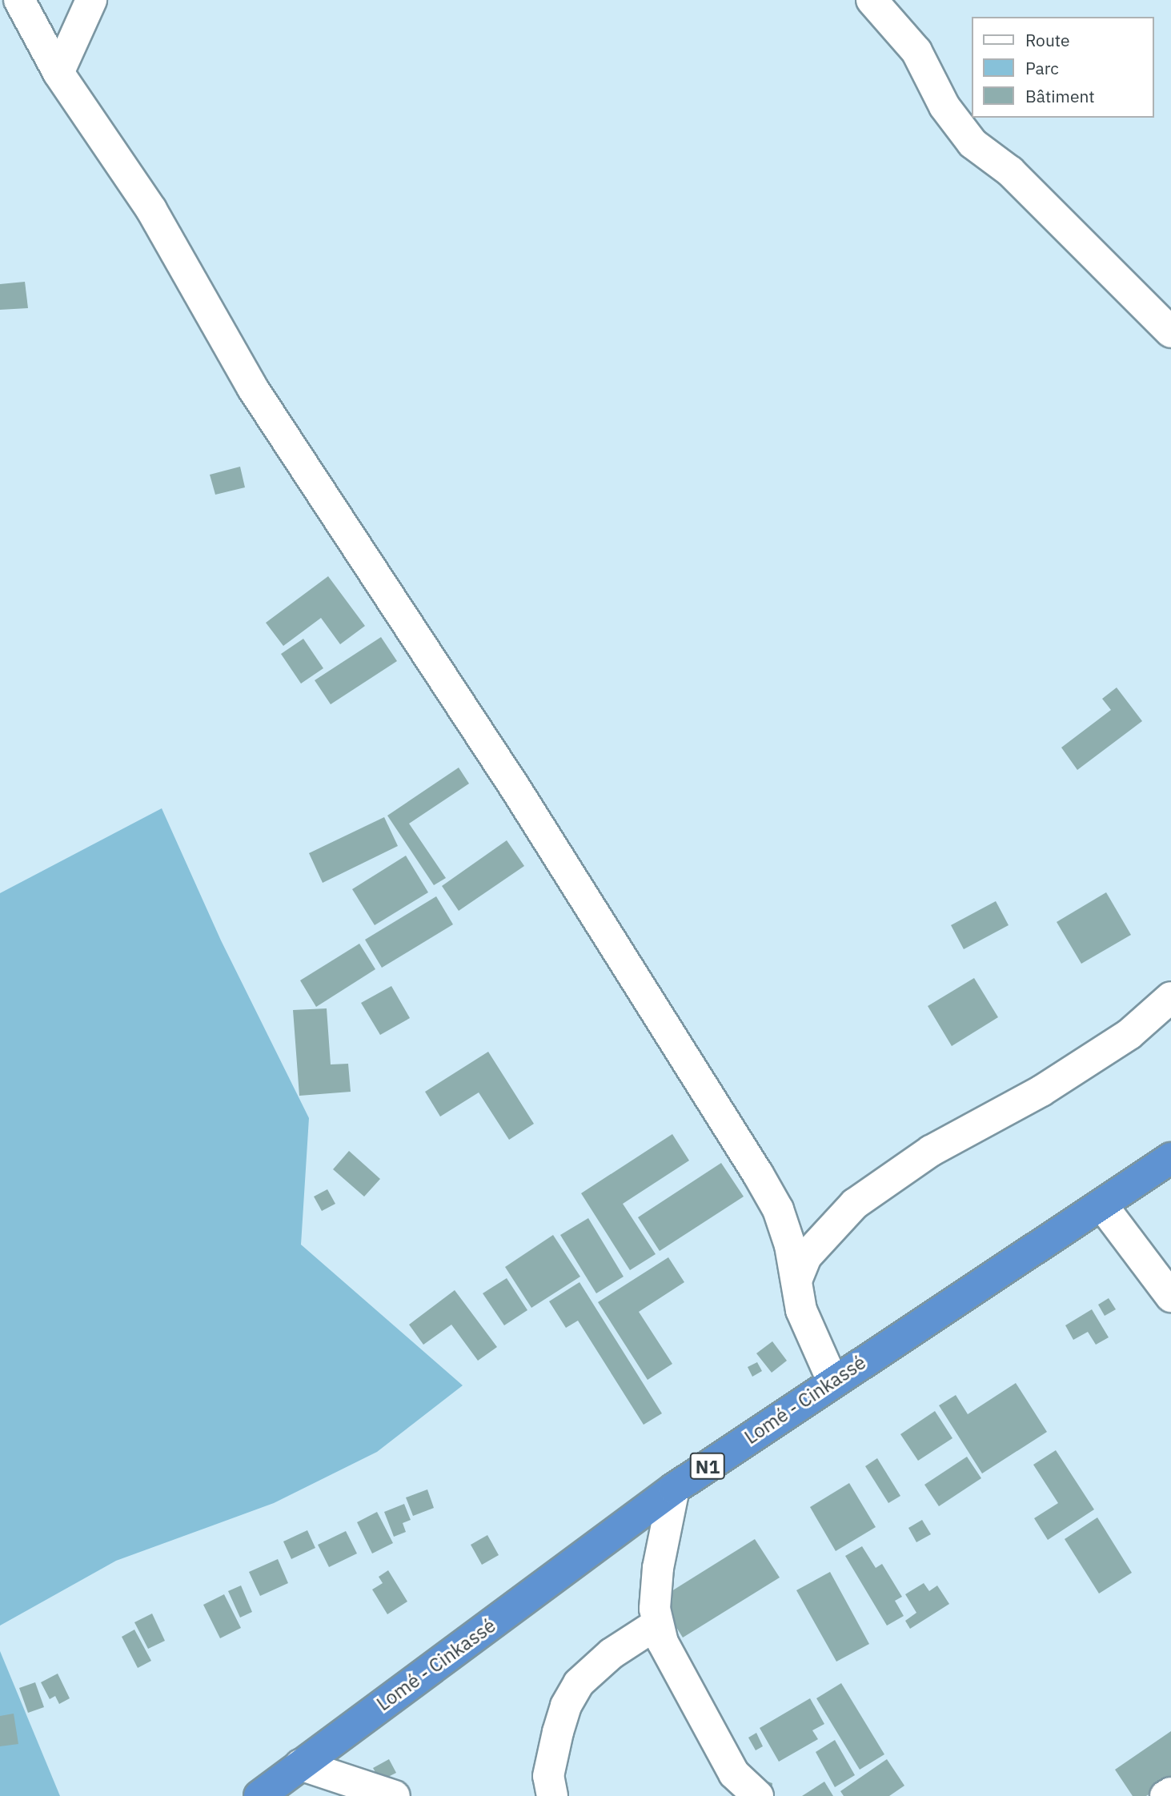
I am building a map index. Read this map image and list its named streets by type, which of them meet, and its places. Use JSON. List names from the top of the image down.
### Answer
{
  "streets": {
    "highway": ["Lomé - Cinkassé", "N1"]
  },
  "legend": ["Route", "Parc", "Bâtiment"]
}
